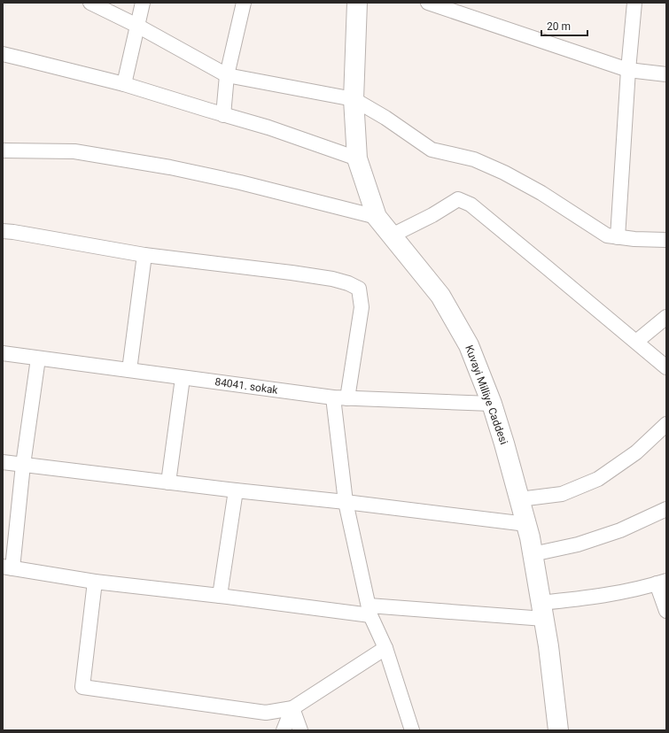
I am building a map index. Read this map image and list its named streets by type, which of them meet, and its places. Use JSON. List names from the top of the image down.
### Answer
{
  "streets": {
    "street": ["84041. sokak", "Kuvayi Milliye Caddesi"]
  },
  "crossings": [
    ["84041. sokak", "Kuvayi Milliye Caddesi"]
  ],
  "scale_bar": "20 m"
}
